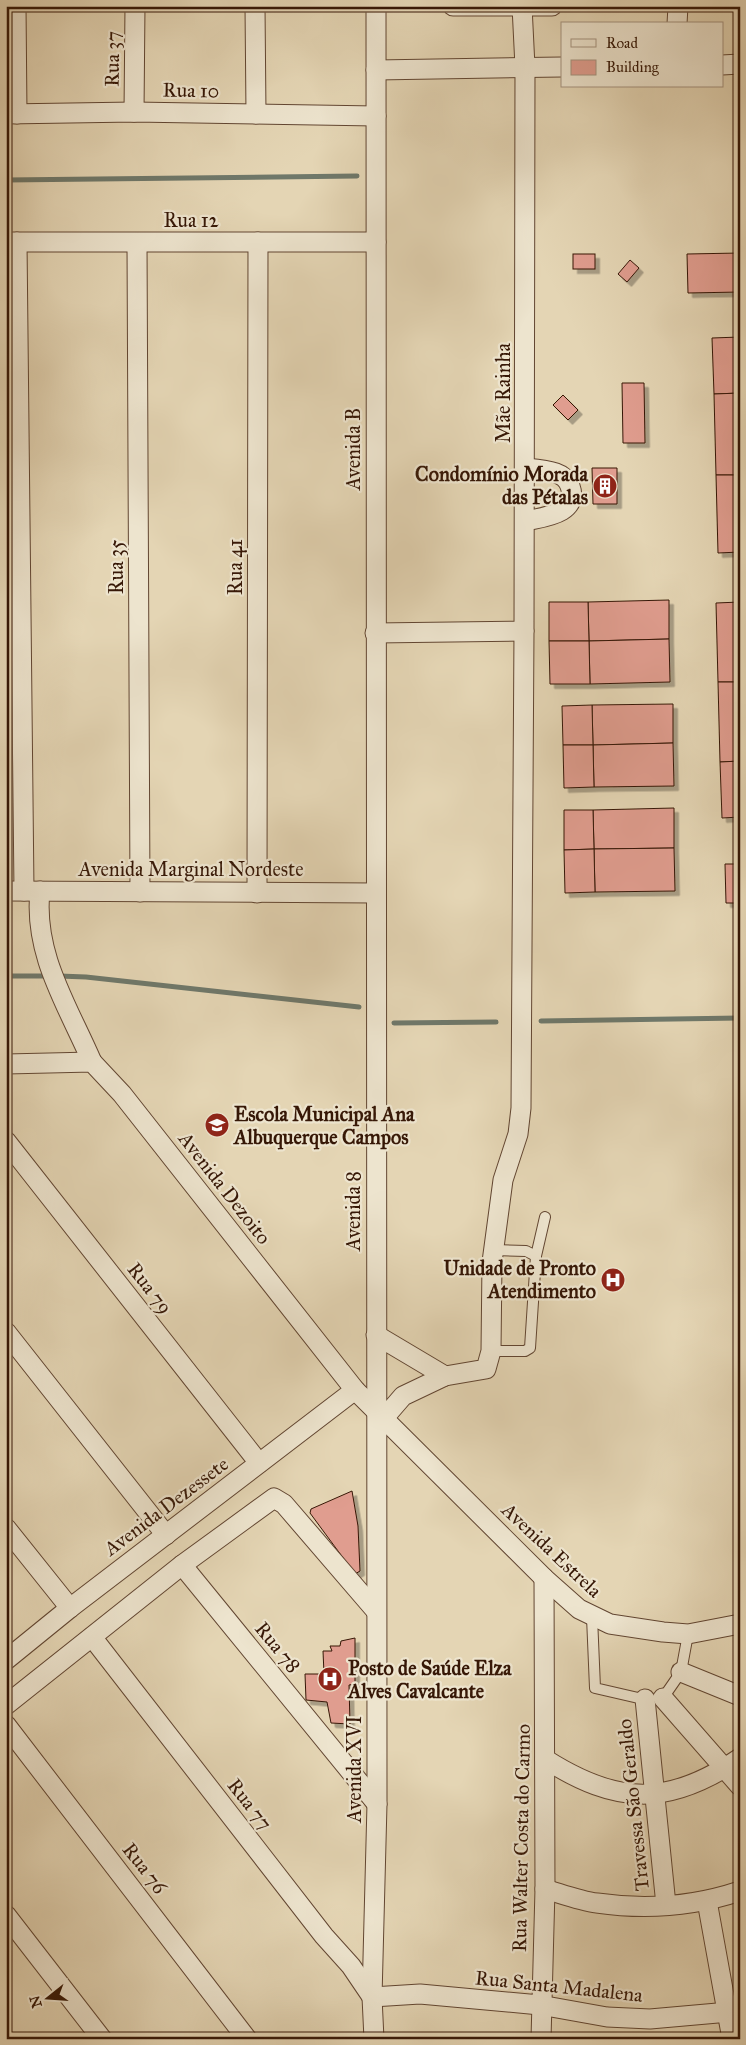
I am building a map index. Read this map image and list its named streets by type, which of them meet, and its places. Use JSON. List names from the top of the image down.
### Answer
{
  "streets": {
    "street": [
      "Rua 37",
      "Rua 10",
      "Rua 12",
      "Mãe Rainha",
      "Avenida B",
      "Rua 35",
      "Rua 41",
      "Avenida Marginal Nordeste",
      "Avenida Dezoito",
      "Avenida 8",
      "Rua 79",
      "Avenida Dezessete",
      "Avenida Estrela",
      "Rua 78",
      "Avenida XVI",
      "Rua 77",
      "Travessa São Geraldo",
      "Rua Walter Costa do Carmo",
      "Rua 76",
      "Rua Santa Madalena"
    ]
  },
  "crossings": [
    ["Rua 37", "Rua 10"],
    ["Rua 10", "Avenida B"],
    ["Rua 12", "Avenida B"],
    ["Rua 12", "Rua 35"],
    ["Rua 12", "Rua 41"],
    ["Rua 12", "Avenida Dezoito"],
    ["Avenida B", "Avenida Marginal Nordeste"],
    ["Avenida B", "Avenida 8"],
    ["Rua 35", "Avenida Marginal Nordeste"],
    ["Rua 41", "Avenida Marginal Nordeste"],
    ["Avenida Marginal Nordeste", "Avenida Dezoito"],
    ["Avenida Marginal Nordeste", "Avenida 8"],
    ["Avenida Dezoito", "Avenida 8"],
    ["Avenida Dezoito", "Avenida Dezessete"],
    ["Avenida Dezoito", "Avenida Estrela"],
    ["Avenida Dezoito", "Avenida XVI"],
    ["Avenida 8", "Avenida Estrela"],
    ["Avenida 8", "Avenida XVI"],
    ["Rua 79", "Avenida Dezessete"],
    ["Avenida Estrela", "Avenida XVI"],
    ["Avenida Estrela", "Rua Walter Costa do Carmo"],
    ["Rua 78", "Avenida XVI"],
    ["Avenida XVI", "Rua 77"],
    ["Avenida XVI", "Rua Santa Madalena"],
    ["Rua 77", "Rua Santa Madalena"],
    ["Rua Walter Costa do Carmo", "Rua Santa Madalena"]
  ],
  "places": {
    "building": ["Condomínio Morada das Pétalas"],
    "school or university": ["Escola Municipal Ana Albuquerque Campos"],
    "hospital": ["Unidade de Pronto Atendimento", "Posto de Saúde Elza Alves Cavalcante"]
  },
  "legend": ["Road", "Building"],
  "north": "left"
}
